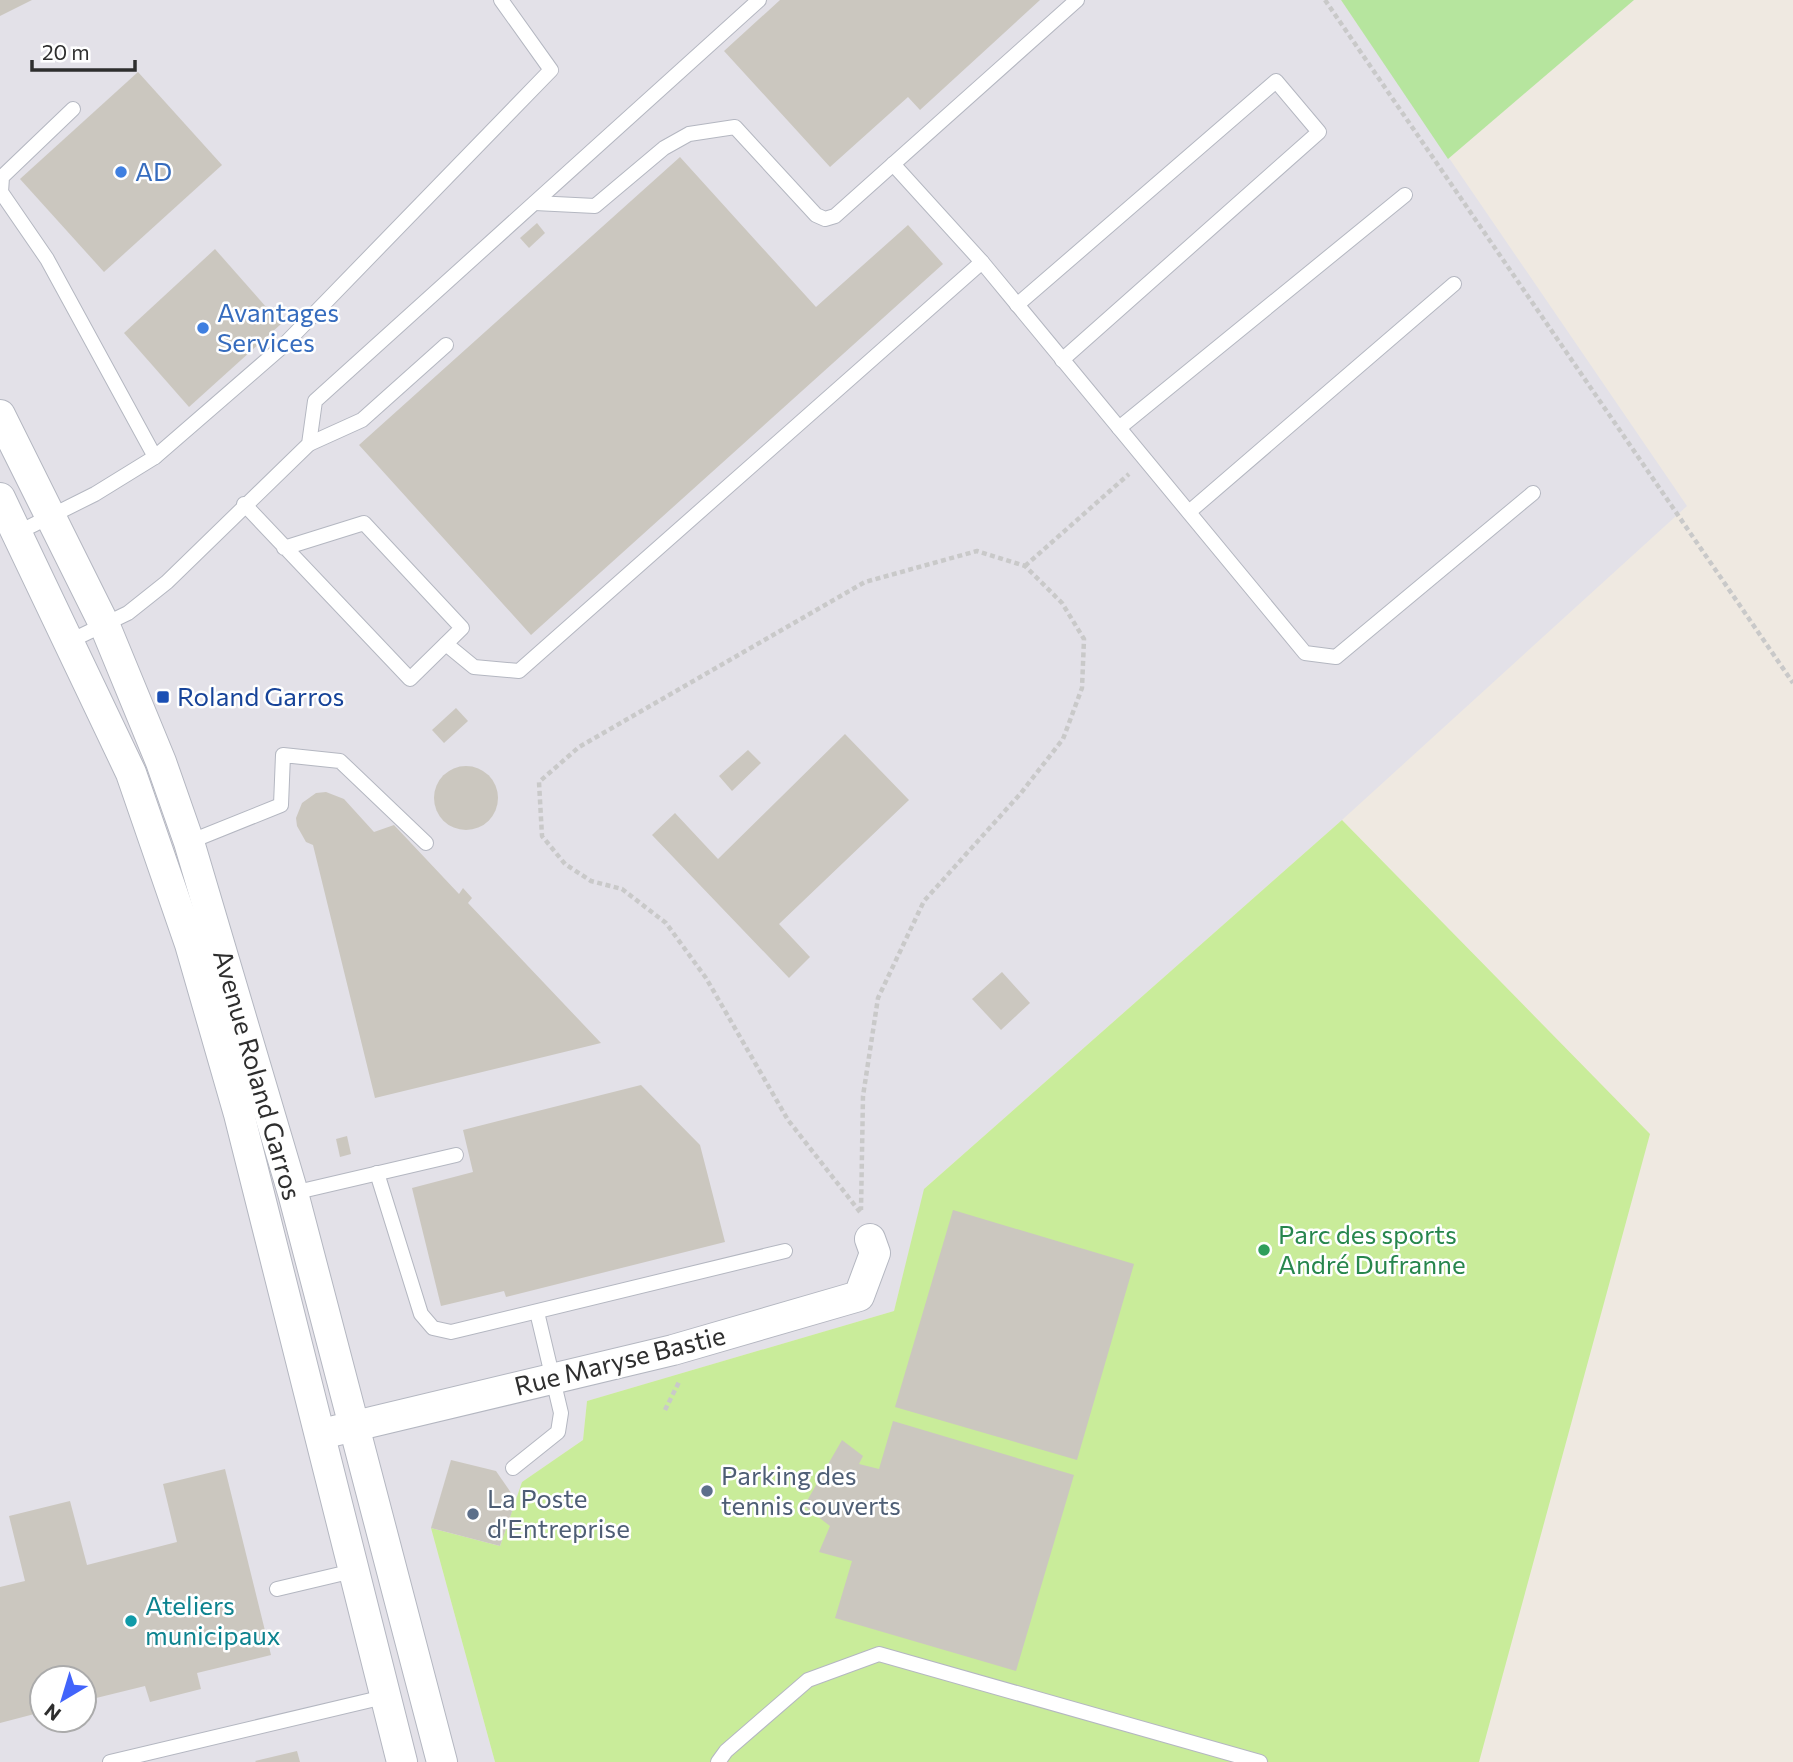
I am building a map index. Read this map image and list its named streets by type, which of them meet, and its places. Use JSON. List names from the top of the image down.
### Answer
{
  "streets": {
    "street": ["Avenue Roland Garros", "Rue Maryse Bastie"]
  },
  "crossings": [
    ["Avenue Roland Garros", "Rue Maryse Bastie"]
  ],
  "places": {
    "other": [
      "AD",
      "Avantages Services",
      "Parc des sports André Dufranne",
      "Parking des tennis couverts",
      "La Poste d'Entreprise",
      "Ateliers municipaux"
    ],
    "transit": ["Roland Garros"]
  },
  "scale_bar": "20 m",
  "north": "bottom left"
}
